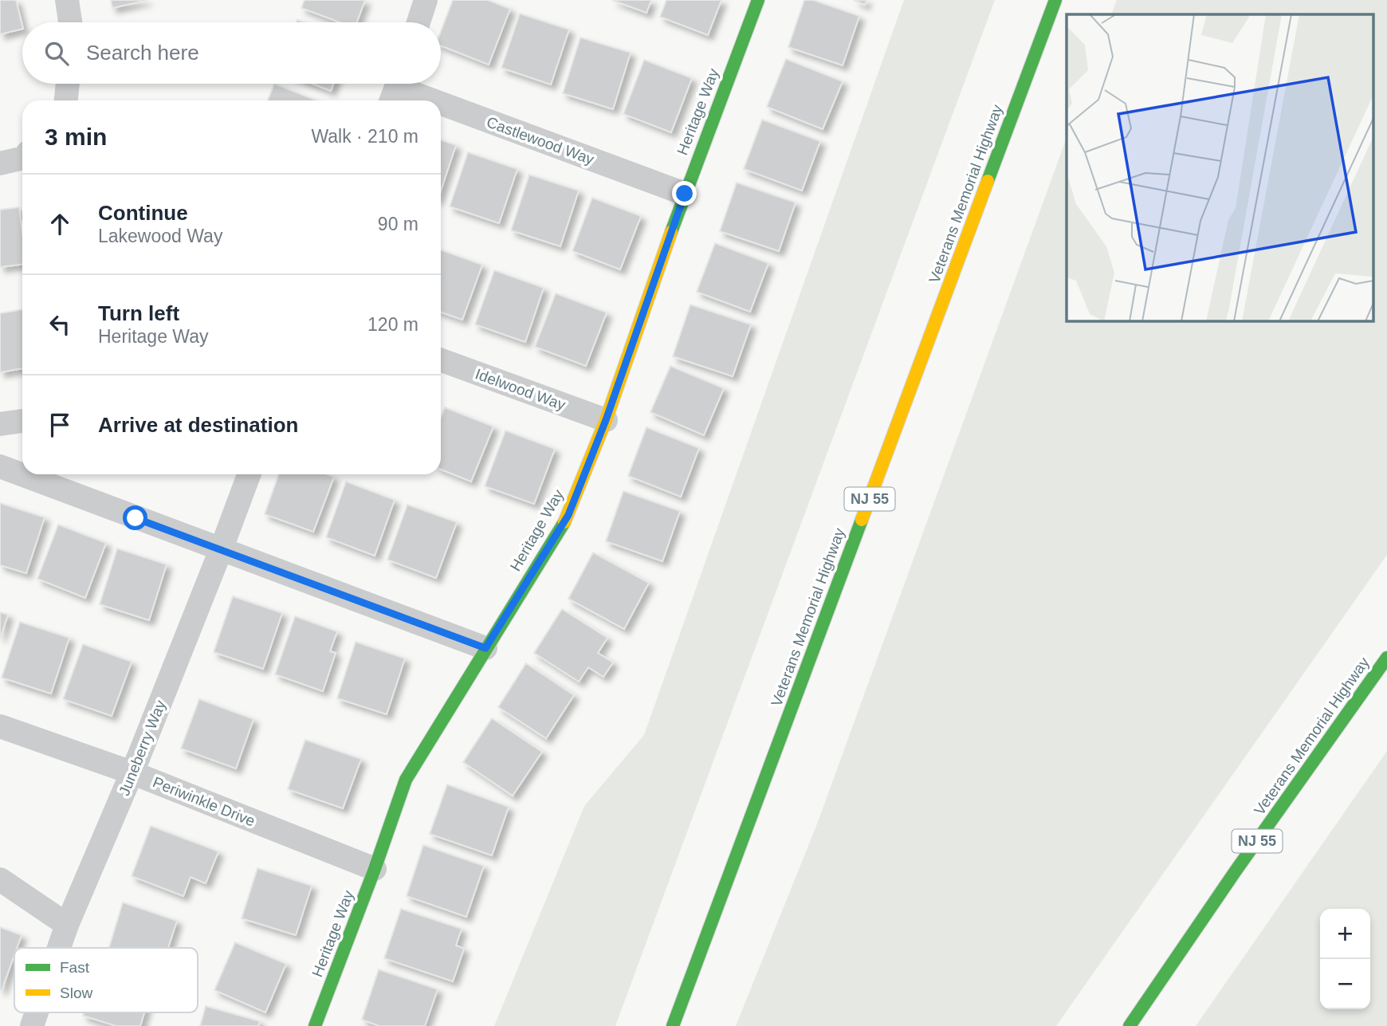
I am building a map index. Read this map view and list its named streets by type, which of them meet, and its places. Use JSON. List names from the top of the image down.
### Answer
{
  "streets": {
    "main road": ["Heritage Way", "Veterans Memorial Highway", "NJ 55"],
    "street": [
      "Castlewood Way",
      "Idelwood Way",
      "Juneberry Way",
      "Periwinkle Drive"
    ]
  },
  "crossings": [
    ["Heritage Way", "Castlewood Way"],
    ["Heritage Way", "Idelwood Way"],
    ["Heritage Way", "Periwinkle Drive"],
    ["Juneberry Way", "Periwinkle Drive"]
  ],
  "legend": ["Fast", "Slow"],
  "page": {
    "search": "Search here",
    "heading": ["3 min", "Walk · 210 m"],
    "list": [
      ["Continue", "Lakewood Way", "90 m"],
      ["Turn left", "Heritage Way", "120 m"],
      "Arrive at destination"
    ],
    "map_buttons": ["+", "−"]
  }
}
